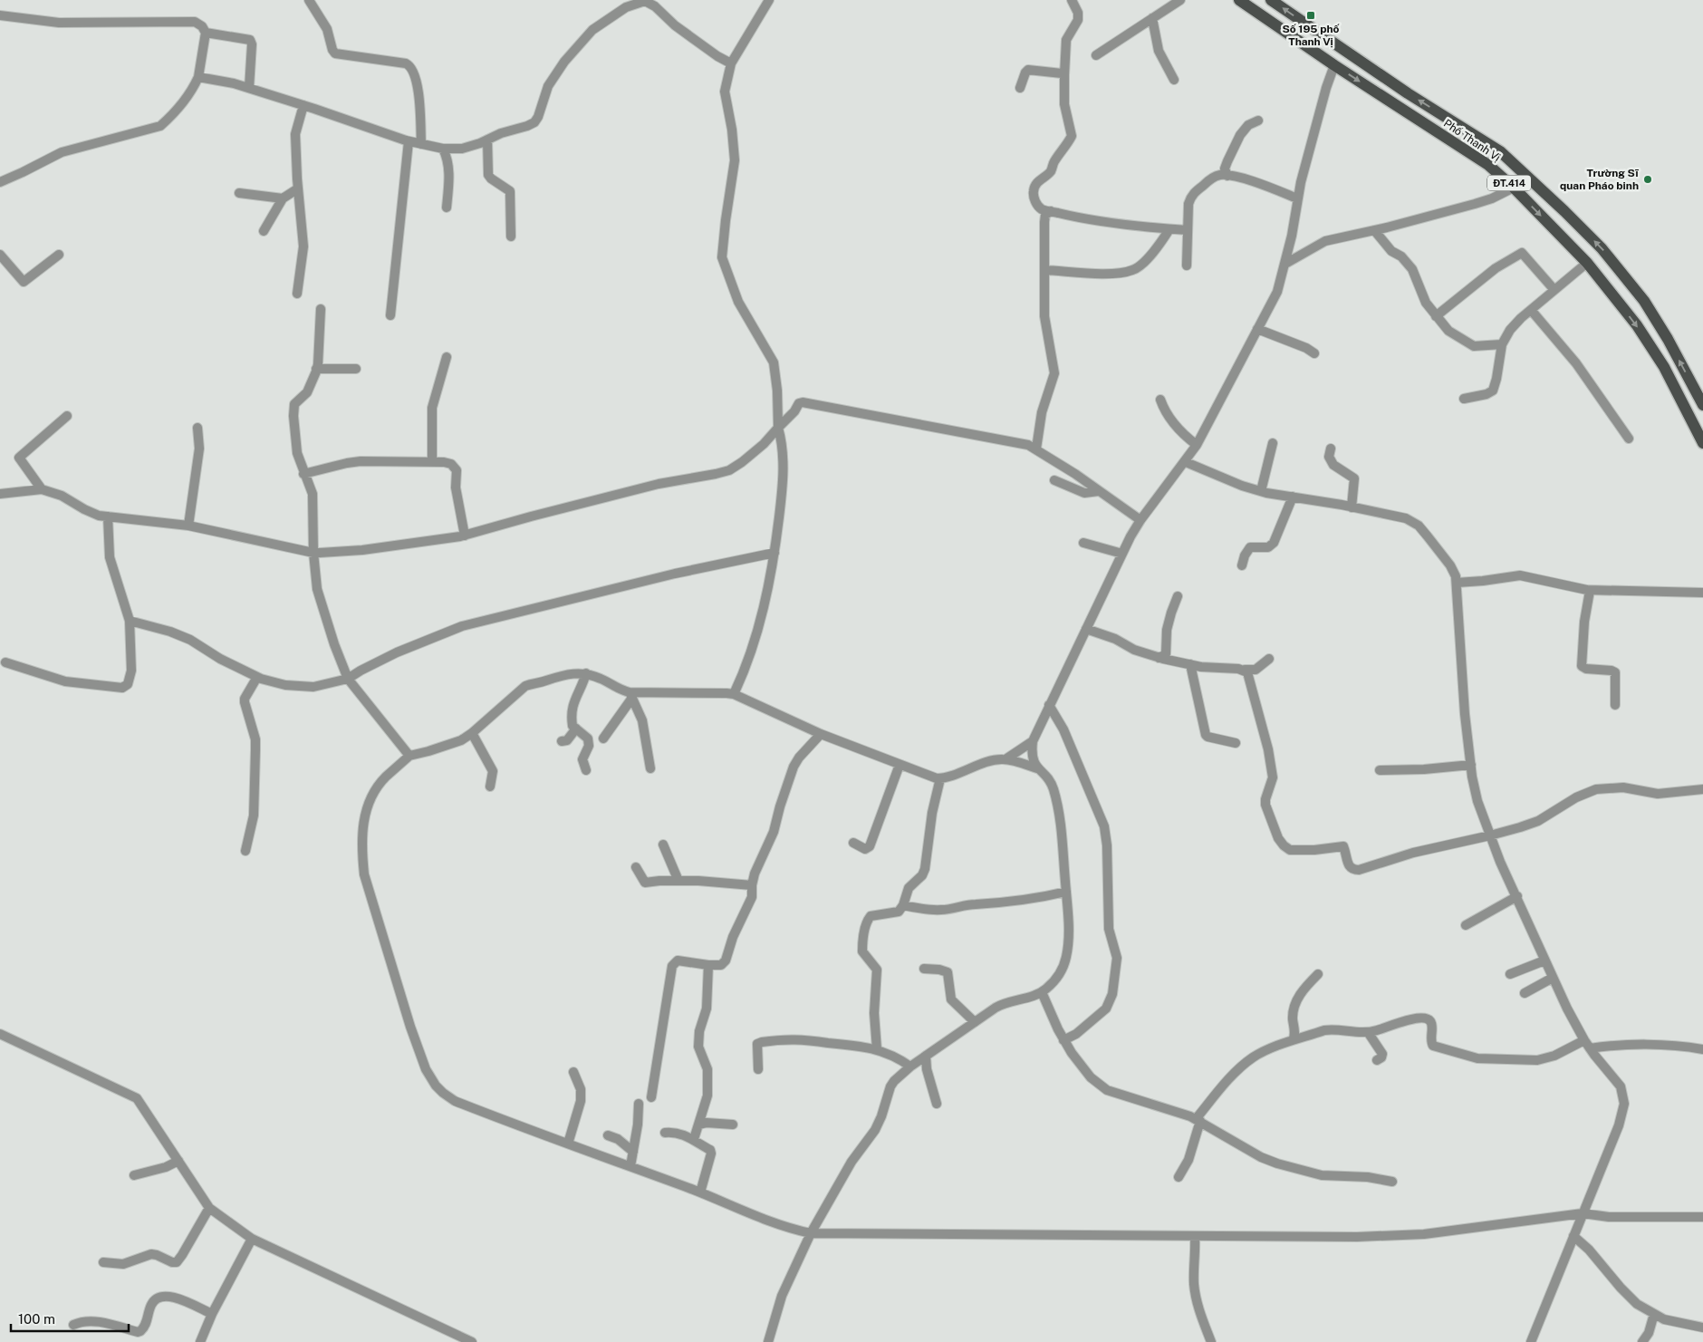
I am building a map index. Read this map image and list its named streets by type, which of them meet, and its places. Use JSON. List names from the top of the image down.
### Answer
{
  "streets": {
    "main road": ["Phố Thanh Vị", "ĐT.414"]
  },
  "places": {
    "transit": ["Số 195 phố Thanh Vị"],
    "other": ["Trường Sĩ quan Pháo binh"]
  },
  "scale_bar": "100 m"
}
